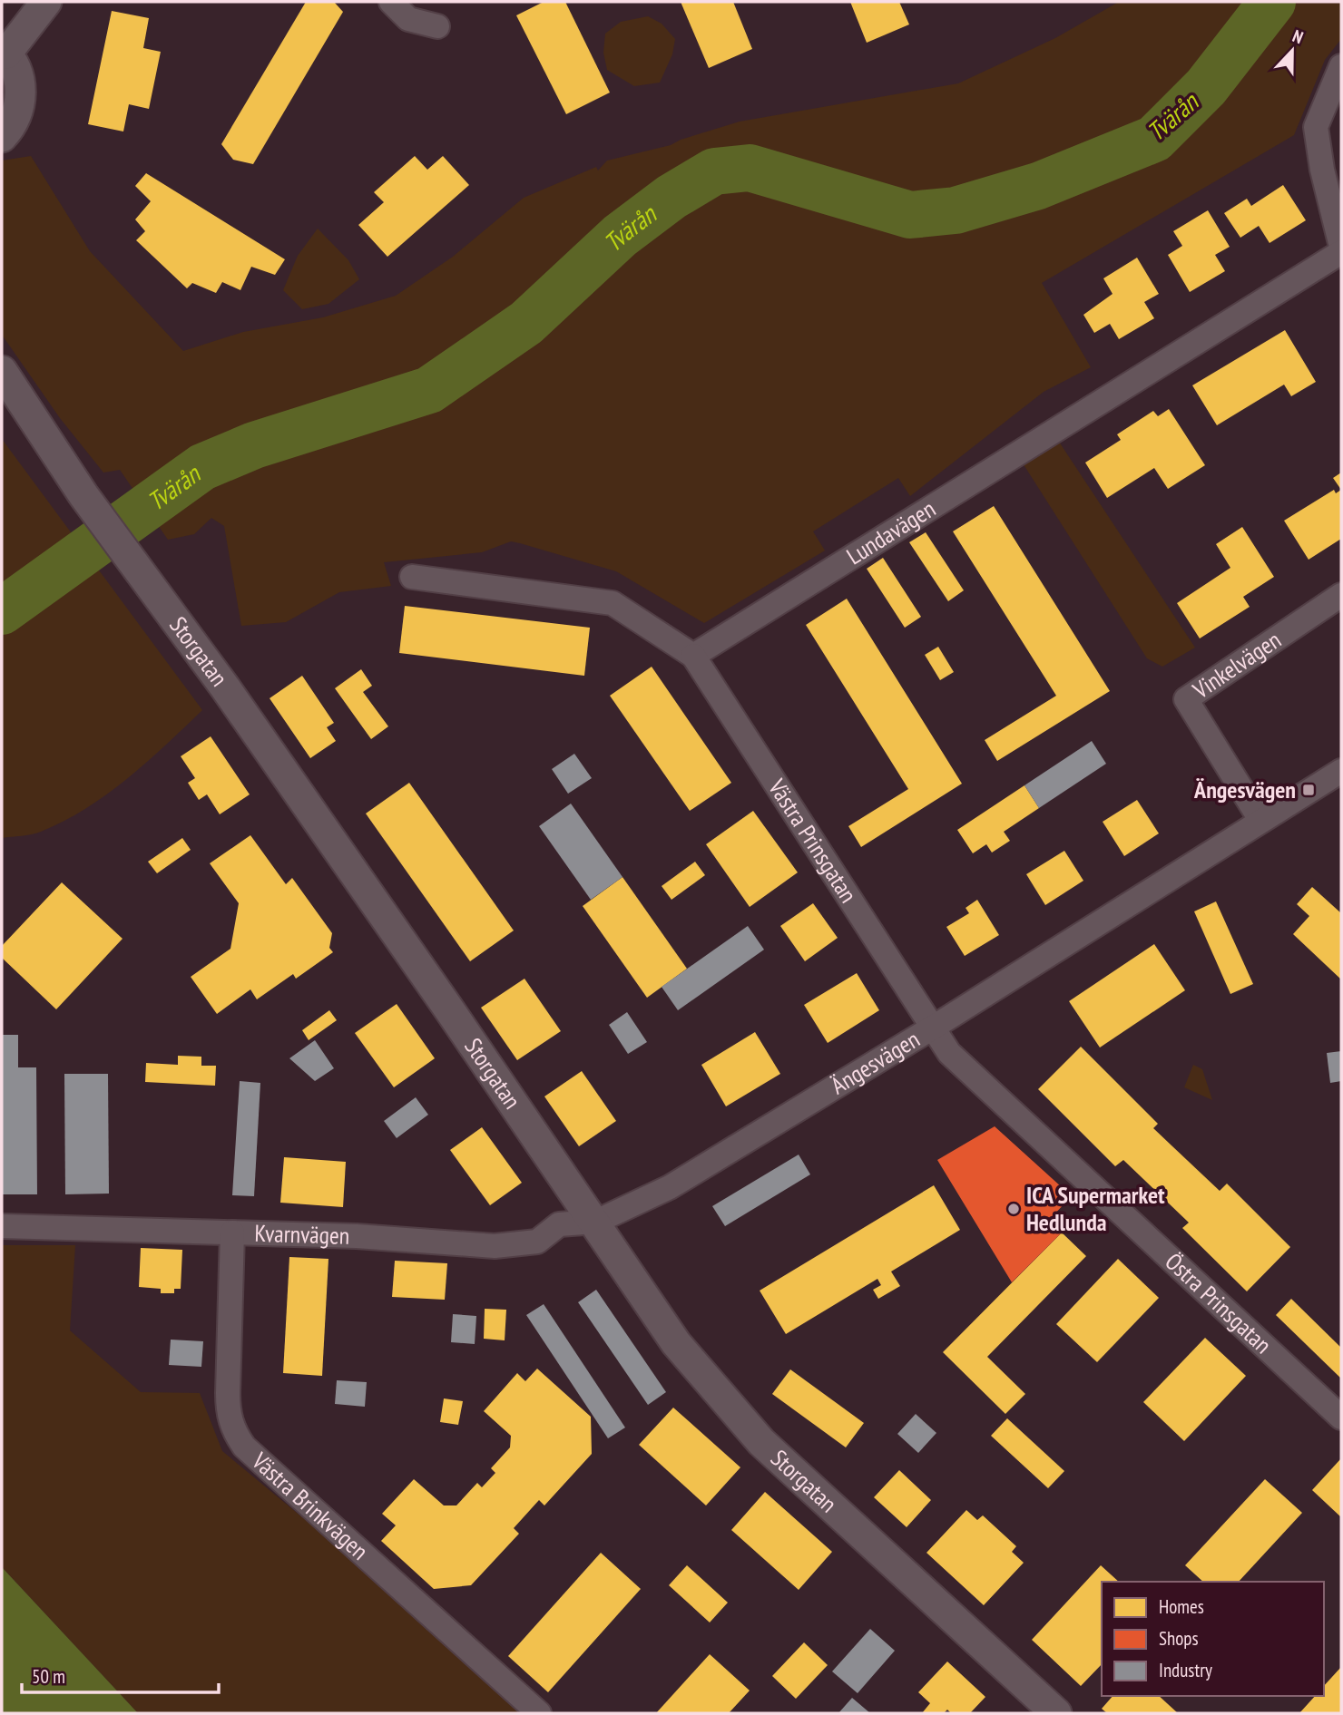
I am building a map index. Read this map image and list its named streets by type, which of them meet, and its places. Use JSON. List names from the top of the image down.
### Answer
{
  "streets": {
    "street": [
      "Lundavägen",
      "Storgatan",
      "Vinkelvägen",
      "Västra Prinsgatan",
      "Ängesvägen",
      "Kvarnvägen",
      "Östra Prinsgatan",
      "Västra Brinkvägen"
    ]
  },
  "crossings": [
    ["Lundavägen", "Västra Prinsgatan"],
    ["Storgatan", "Ängesvägen"],
    ["Storgatan", "Kvarnvägen"],
    ["Vinkelvägen", "Ängesvägen"],
    ["Västra Prinsgatan", "Ängesvägen"],
    ["Västra Prinsgatan", "Östra Prinsgatan"],
    ["Ängesvägen", "Kvarnvägen"],
    ["Ängesvägen", "Östra Prinsgatan"],
    ["Kvarnvägen", "Västra Brinkvägen"]
  ],
  "water": ["Tvärån"],
  "places": {
    "transit": ["Ängesvägen"],
    "other": ["ICA Supermarket Hedlunda"]
  },
  "legend": ["Homes", "Shops", "Industry"],
  "scale_bar": "50 m",
  "north": "top"
}
